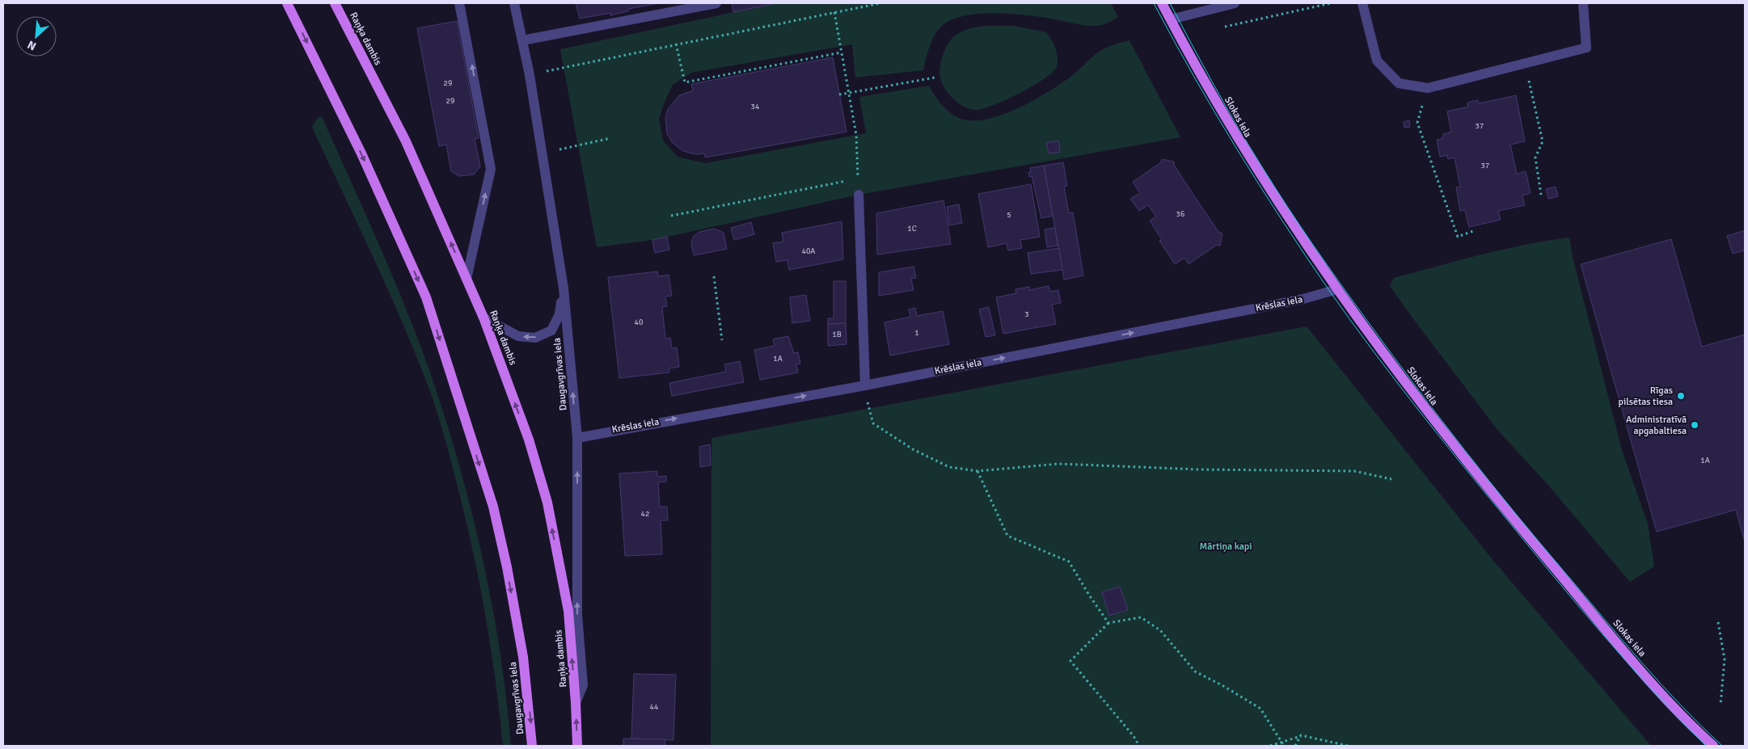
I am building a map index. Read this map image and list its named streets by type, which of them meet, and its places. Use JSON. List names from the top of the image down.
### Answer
{
  "streets": {
    "main road": ["Raņķa dambis", "Slokas iela", "Daugavgrīvas iela"],
    "street": ["Krēslas iela"]
  },
  "crossings": [
    ["Raņķa dambis", "Daugavgrīvas iela"],
    ["Slokas iela", "Krēslas iela"],
    ["Krēslas iela", "Daugavgrīvas iela"]
  ],
  "one_way": ["Raņķa dambis", "Krēslas iela"],
  "parks": ["Mārtiņa kapi"],
  "places": ["Rīgas pilsētas tiesa", "Administratīvā apgabaltiesa"],
  "house_numbers": [
    "29",
    "29",
    "34",
    "37",
    "37",
    "36",
    "5",
    "1C",
    "40A",
    "3",
    "40",
    "1",
    "1B",
    "1A",
    "1A",
    "42",
    "44"
  ],
  "north": "bottom left"
}
